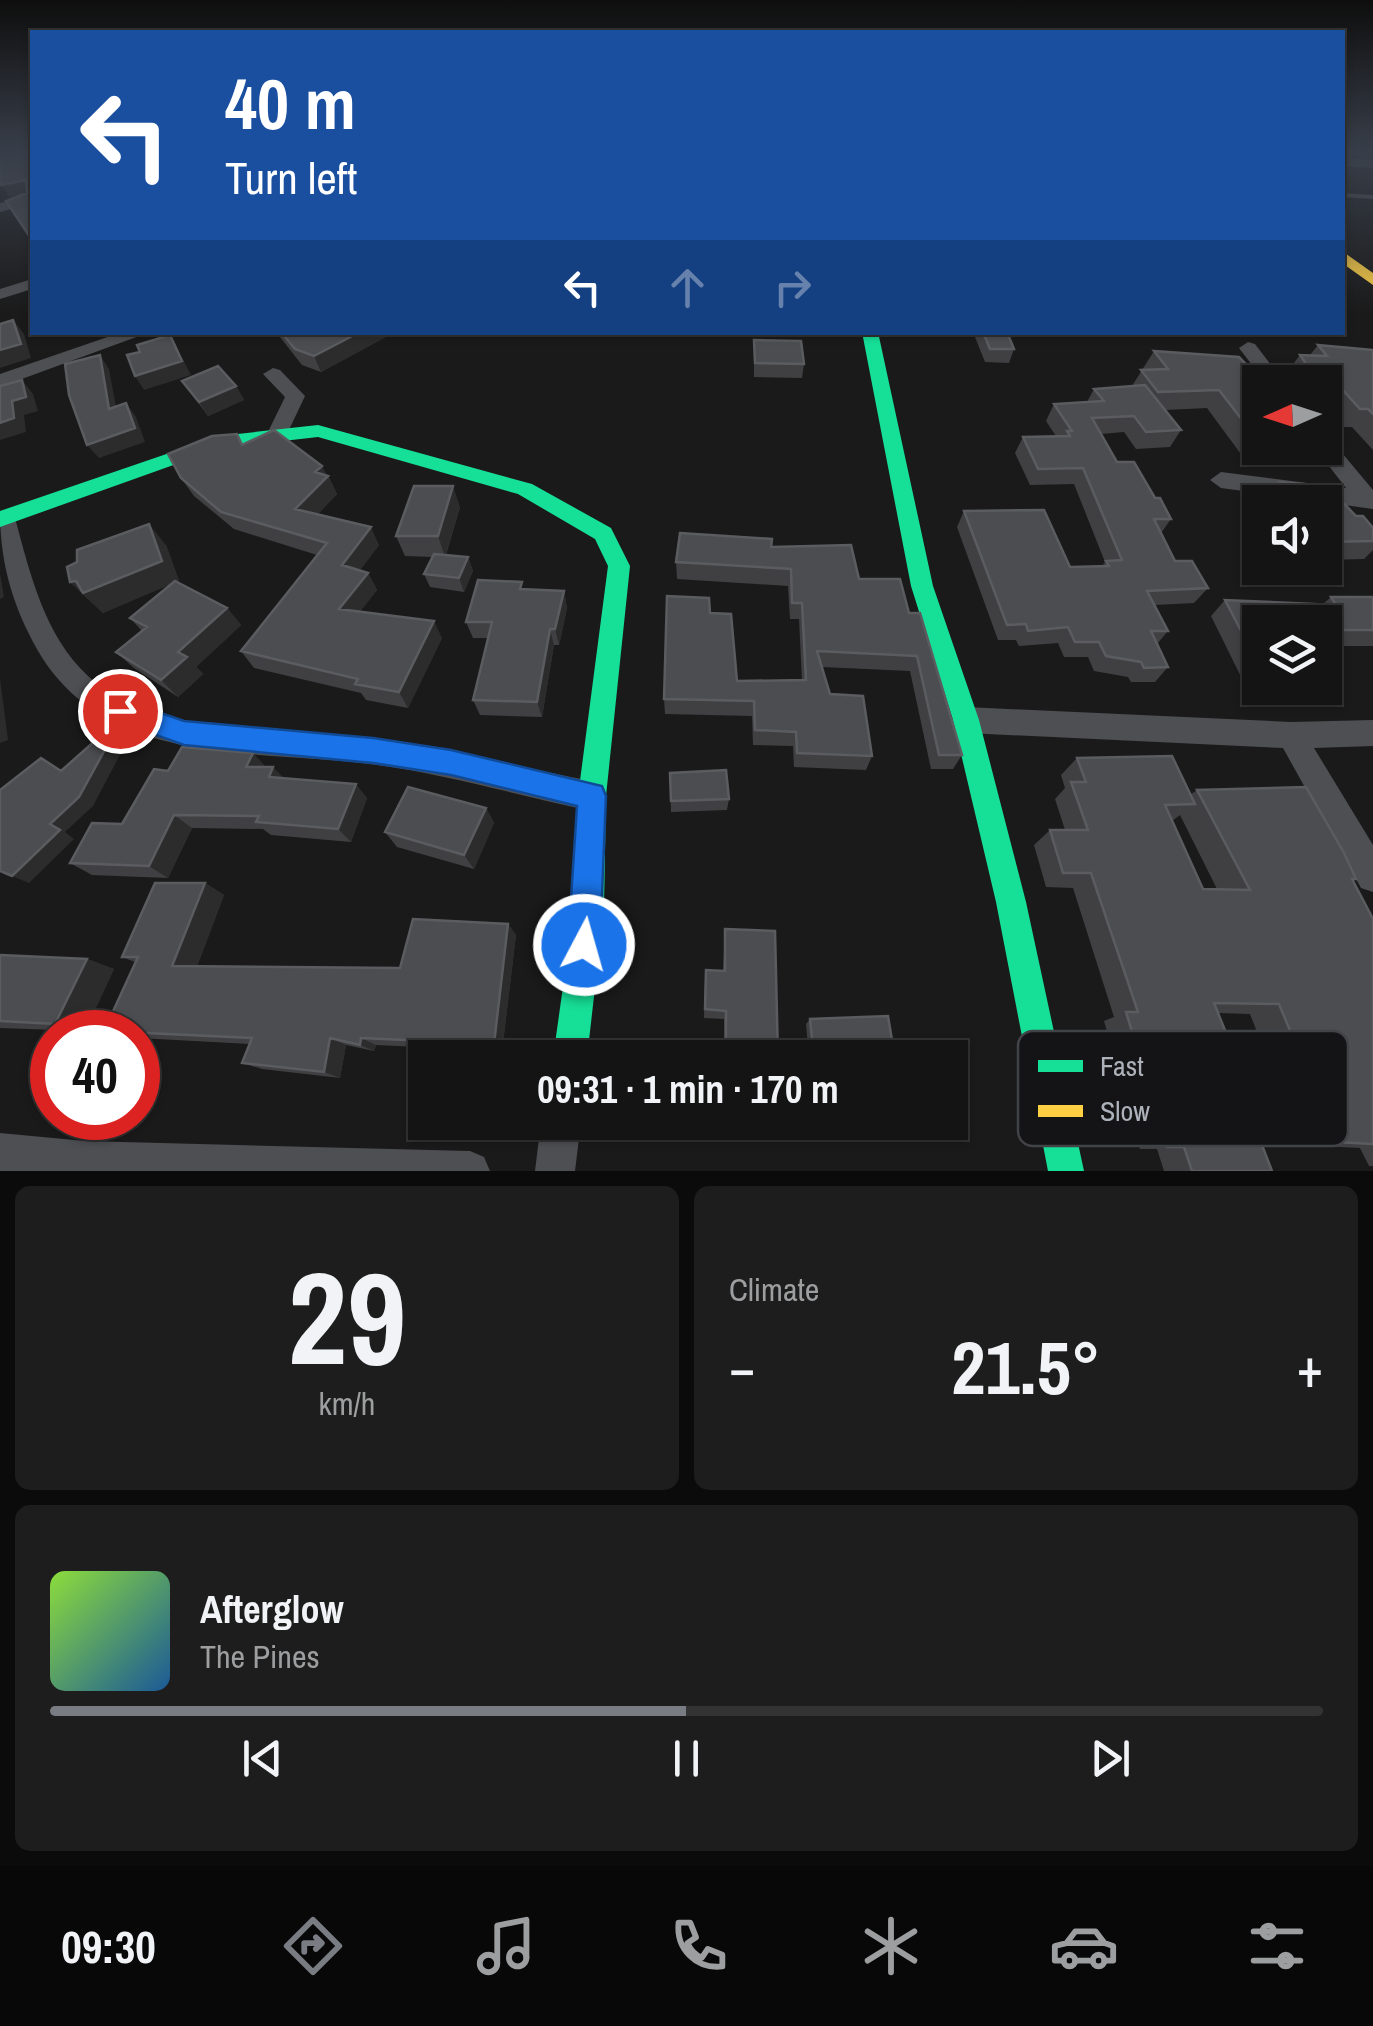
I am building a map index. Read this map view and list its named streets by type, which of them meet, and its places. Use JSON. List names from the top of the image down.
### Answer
{
  "legend": ["Fast", "Slow"],
  "north": "left",
  "page": {
    "turn": ["40 m", "Turn left"],
    "limit": "40",
    "trip": "09:31 · 1 min · 170 m",
    "tile": [
      ["29", "km/h"],
      "Climate"
    ],
    "heat": ["−", "21.5°", "+"],
    "song": ["Afterglow", "The Pines"],
    "tabs": "09:30"
  }
}
